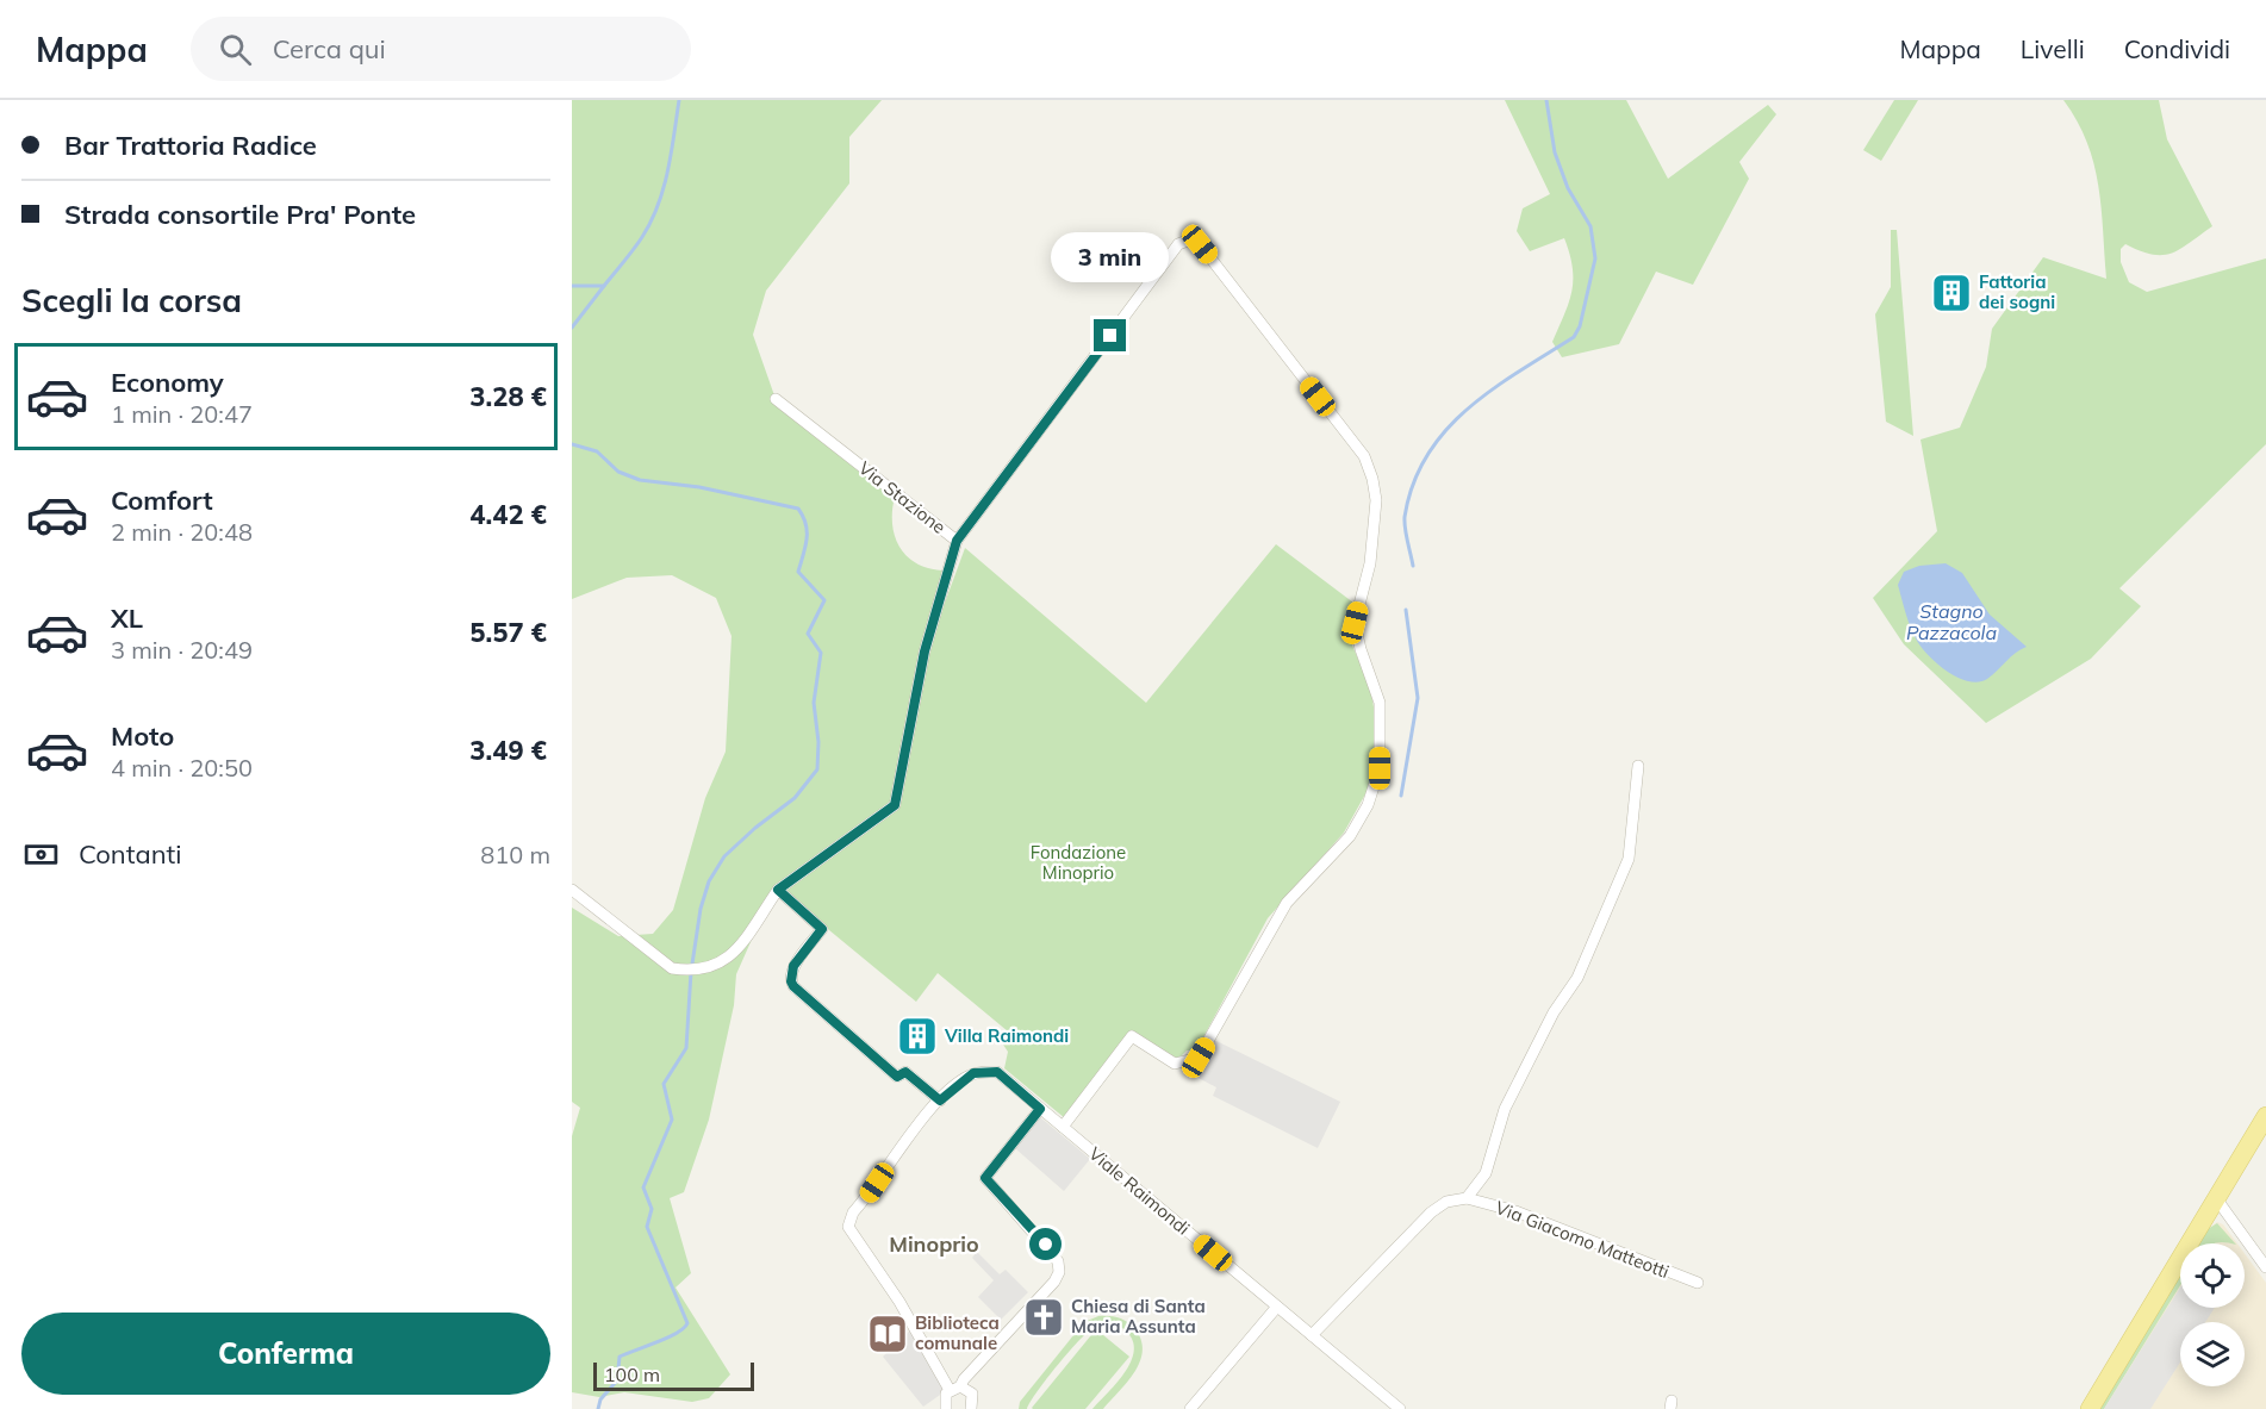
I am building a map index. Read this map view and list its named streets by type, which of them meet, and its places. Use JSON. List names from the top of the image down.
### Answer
{
  "streets": {
    "street": ["Via Stazione", "Viale Raimondi", "Via Giacomo Matteotti"]
  },
  "districts": ["Minoprio"],
  "water": ["Stagno Pazzacola"],
  "parks": ["Fondazione Minoprio"],
  "places": {
    "building": ["Fattoria dei sogni", "Villa Raimondi"],
    "church": ["Chiesa di Santa Maria Assunta"],
    "library": ["Biblioteca comunale"]
  },
  "scale_bar": "100 m",
  "page": {
    "header": "Mappa",
    "search": "Cerca qui",
    "nav": ["Mappa", "Livelli", "Condividi"],
    "banner": ["Bar Trattoria Radice", "Strada consortile Pra' Ponte"],
    "bubble": "3 min",
    "heading": "Scegli la corsa",
    "list": [
      {
        "name": "Economy",
        "note": "1 min · 20:47",
        "value": "3.28 €"
      },
      {
        "name": "Comfort",
        "note": "2 min · 20:48",
        "value": "4.42 €"
      },
      {
        "name": "XL",
        "note": "3 min · 20:49",
        "value": "5.57 €"
      },
      {
        "name": "Moto",
        "note": "4 min · 20:50",
        "value": "3.49 €"
      }
    ],
    "pay": ["Contanti", "810 m"],
    "buttons": "Conferma",
    "scale": "100 m"
  }
}
